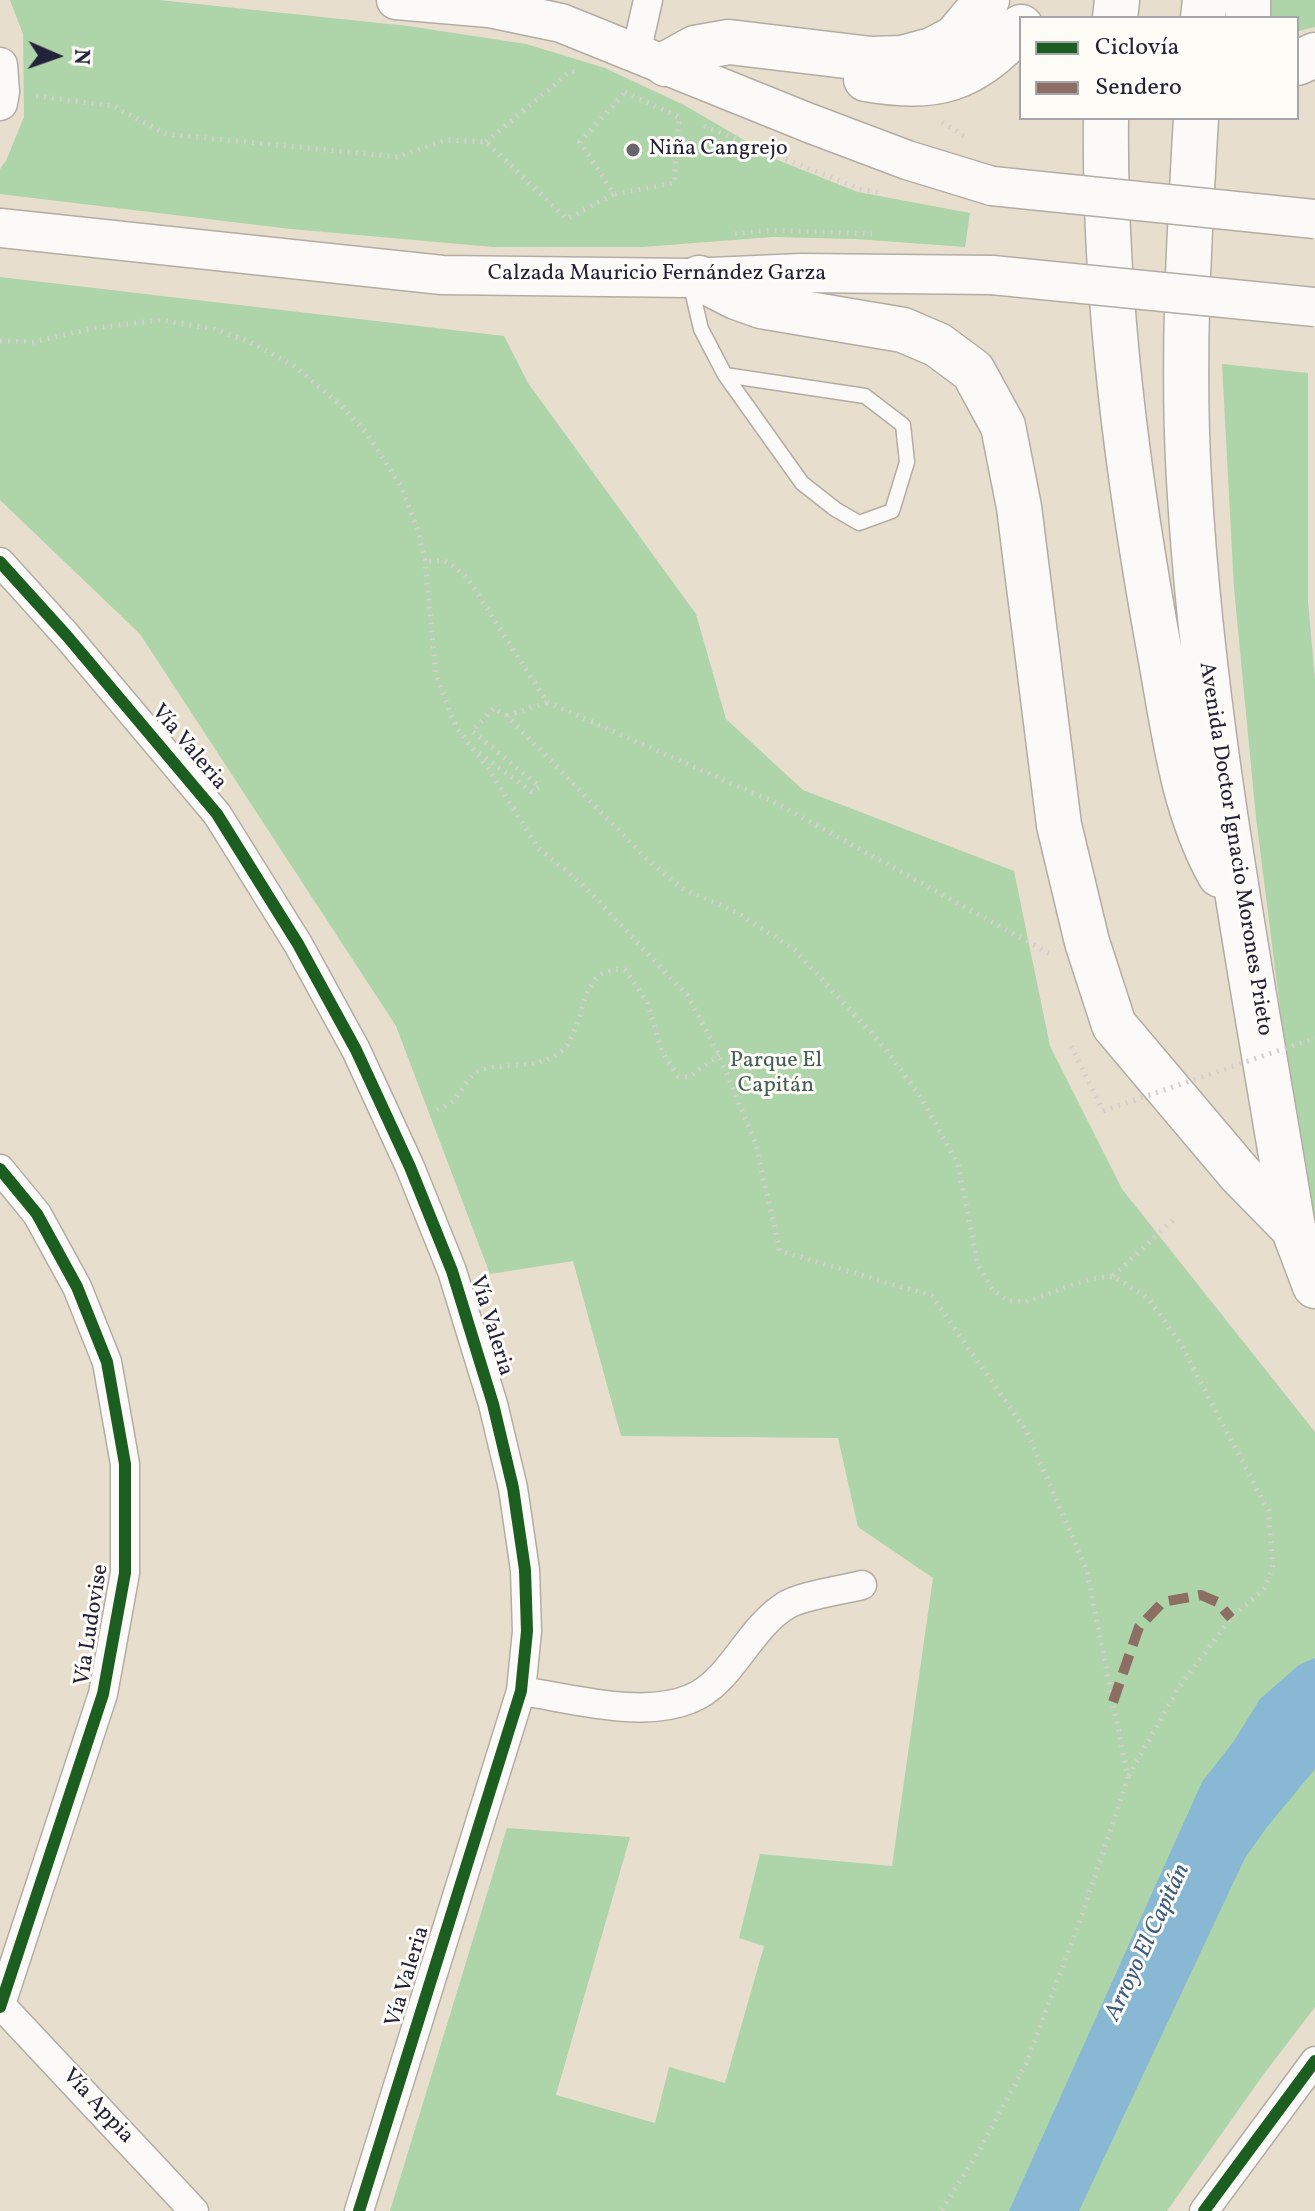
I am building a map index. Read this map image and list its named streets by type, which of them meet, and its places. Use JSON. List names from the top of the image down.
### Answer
{
  "streets": {
    "main road": ["Calzada Mauricio Fernández Garza", "Avenida Doctor Ignacio Morones Prieto"],
    "street": ["Vía Valeria", "Vía Ludovise", "Vía Appia"]
  },
  "crossings": [
    ["Vía Ludovise", "Vía Appia"]
  ],
  "water": ["Arroyo El Capitán"],
  "parks": ["Parque El Capitán"],
  "places": ["Niña Cangrejo"],
  "legend": ["Ciclovía", "Sendero"],
  "north": "right"
}
